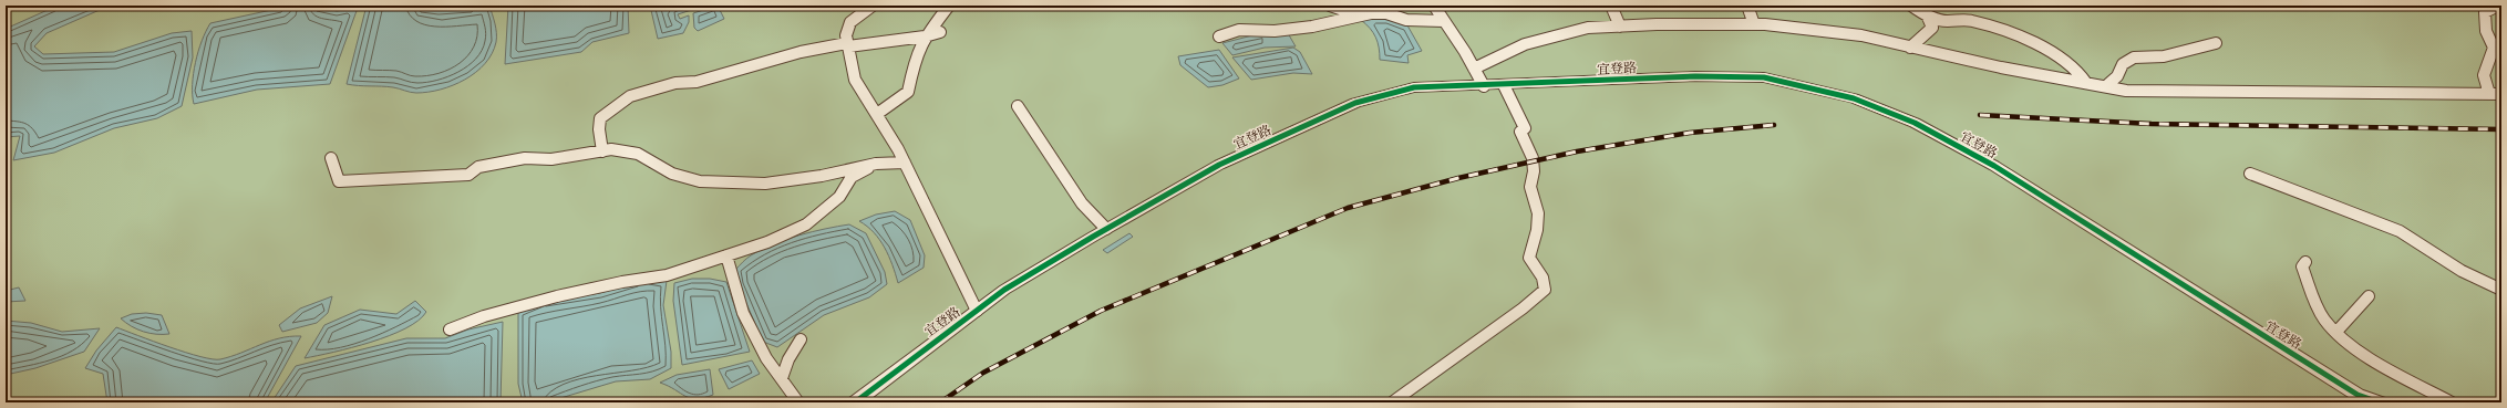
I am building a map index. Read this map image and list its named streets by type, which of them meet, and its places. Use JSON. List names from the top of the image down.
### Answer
{
  "streets": {
    "street": ["宜登路"]
  }
}
